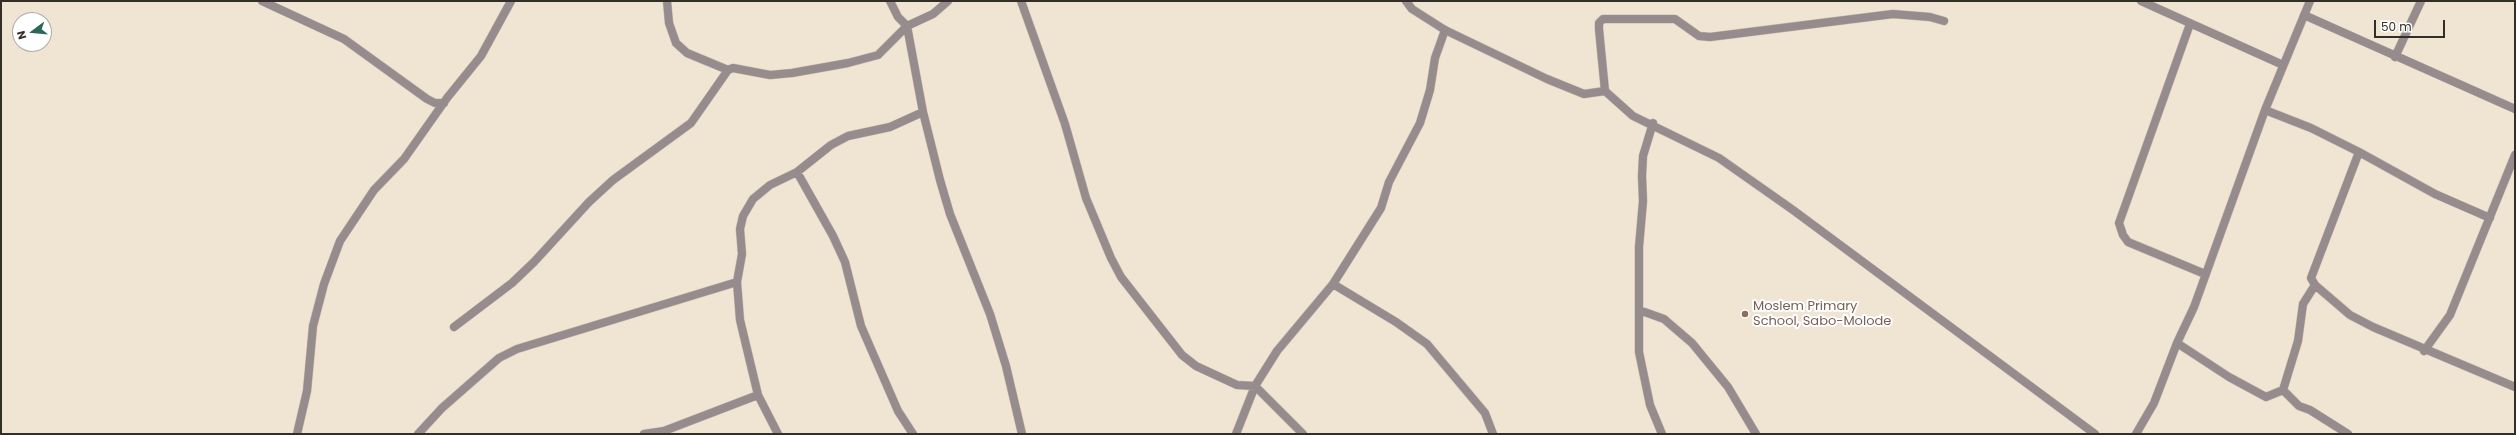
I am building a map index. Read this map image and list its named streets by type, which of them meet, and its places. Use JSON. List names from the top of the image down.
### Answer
{
  "places": ["Moslem Primary School, Sabo-Molode"],
  "scale_bar": "50 m",
  "north": "left"
}
